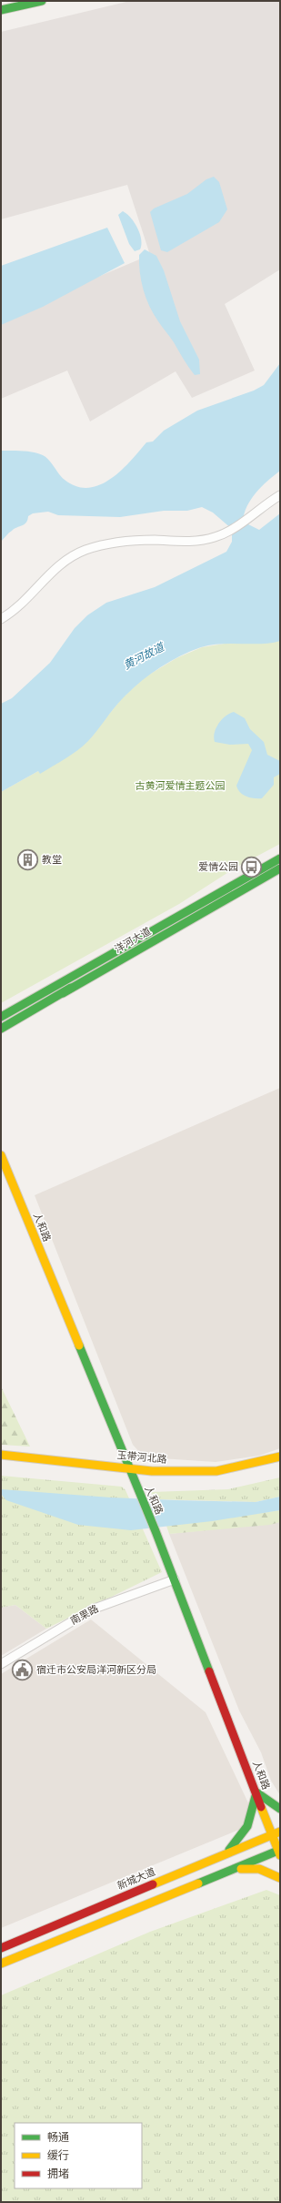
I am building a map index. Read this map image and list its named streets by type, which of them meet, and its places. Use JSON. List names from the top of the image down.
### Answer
{
  "streets": {
    "main road": [
      "洋河大道",
      "人和路",
      "玉带河北路",
      "新城大道"
    ],
    "street": ["南果路"]
  },
  "crossings": [
    ["人和路", "玉带河北路"],
    ["人和路", "南果路"],
    ["人和路", "新城大道"]
  ],
  "water": ["黄河故道"],
  "parks": ["古黄河爱情主题公园"],
  "places": {
    "building": ["教堂"],
    "bus stop": ["爱情公园"],
    "public building": ["宿迁市公安局洋河新区分局"]
  },
  "legend": ["畅通", "缓行", "拥堵"]
}
